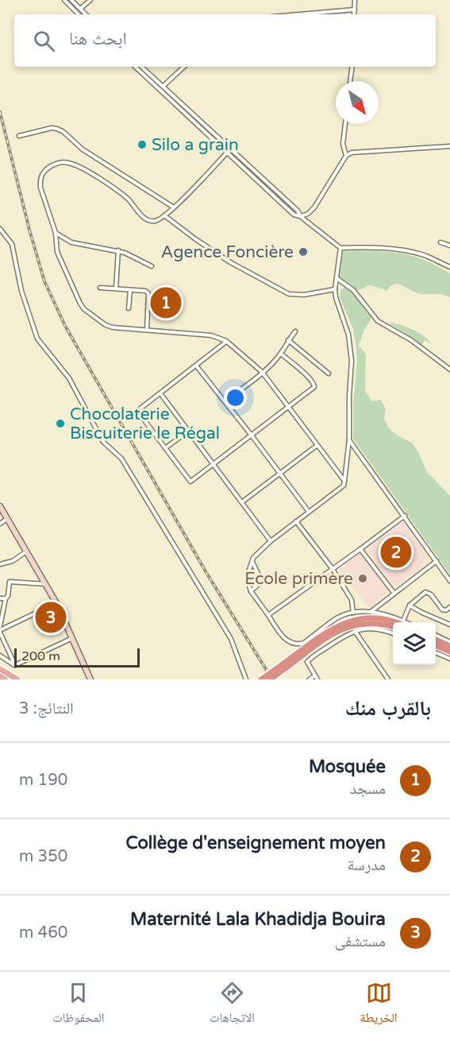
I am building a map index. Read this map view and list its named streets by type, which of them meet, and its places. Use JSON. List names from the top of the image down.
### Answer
{
  "places": [
    "Silo a grain",
    "Agence Foncière",
    "Chocolaterie Biscuiterie le Régal",
    "Ecole primère"
  ],
  "scale_bar": "200 m",
  "north": "bottom right",
  "page": {
    "search": "ابحث هنا",
    "pins": ["1", "2", "3"],
    "scale": "200 m",
    "heading": ["بالقرب منك", "النتائج: 3"],
    "list": [
      {
        "mark": "1",
        "name": "Mosquée",
        "note": "مسجد",
        "value": "190 m"
      },
      {
        "mark": "2",
        "name": "Collège d'enseignement moyen",
        "note": "مدرسة",
        "value": "350 m"
      },
      {
        "mark": "3",
        "name": "Maternité Lala Khadidja Bouira",
        "note": "مستشفى",
        "value": "460 m"
      }
    ],
    "nav": ["الخريطة", "الاتجاهات", "المحفوظات"]
  }
}
